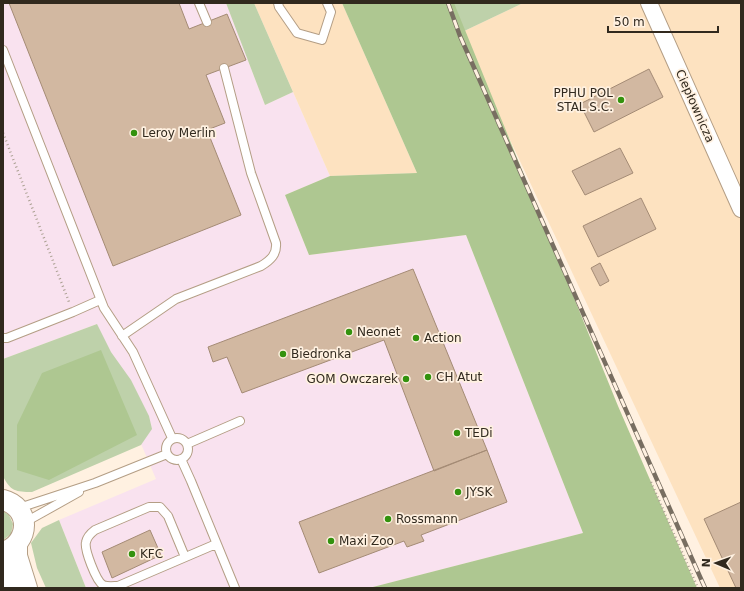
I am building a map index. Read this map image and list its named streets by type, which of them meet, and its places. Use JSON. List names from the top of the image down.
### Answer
{
  "streets": {
    "street": ["Ciepłownicza"]
  },
  "places": [
    "PPHU POL STAL S.C.",
    "Leroy Merlin",
    "Neonet",
    "Action",
    "Biedronka",
    "CH Atut",
    "GOM Owczarek",
    "TEDi",
    "JYSK",
    "Rossmann",
    "Maxi Zoo",
    "KFC"
  ],
  "scale_bar": "50 m",
  "north": "left"
}
